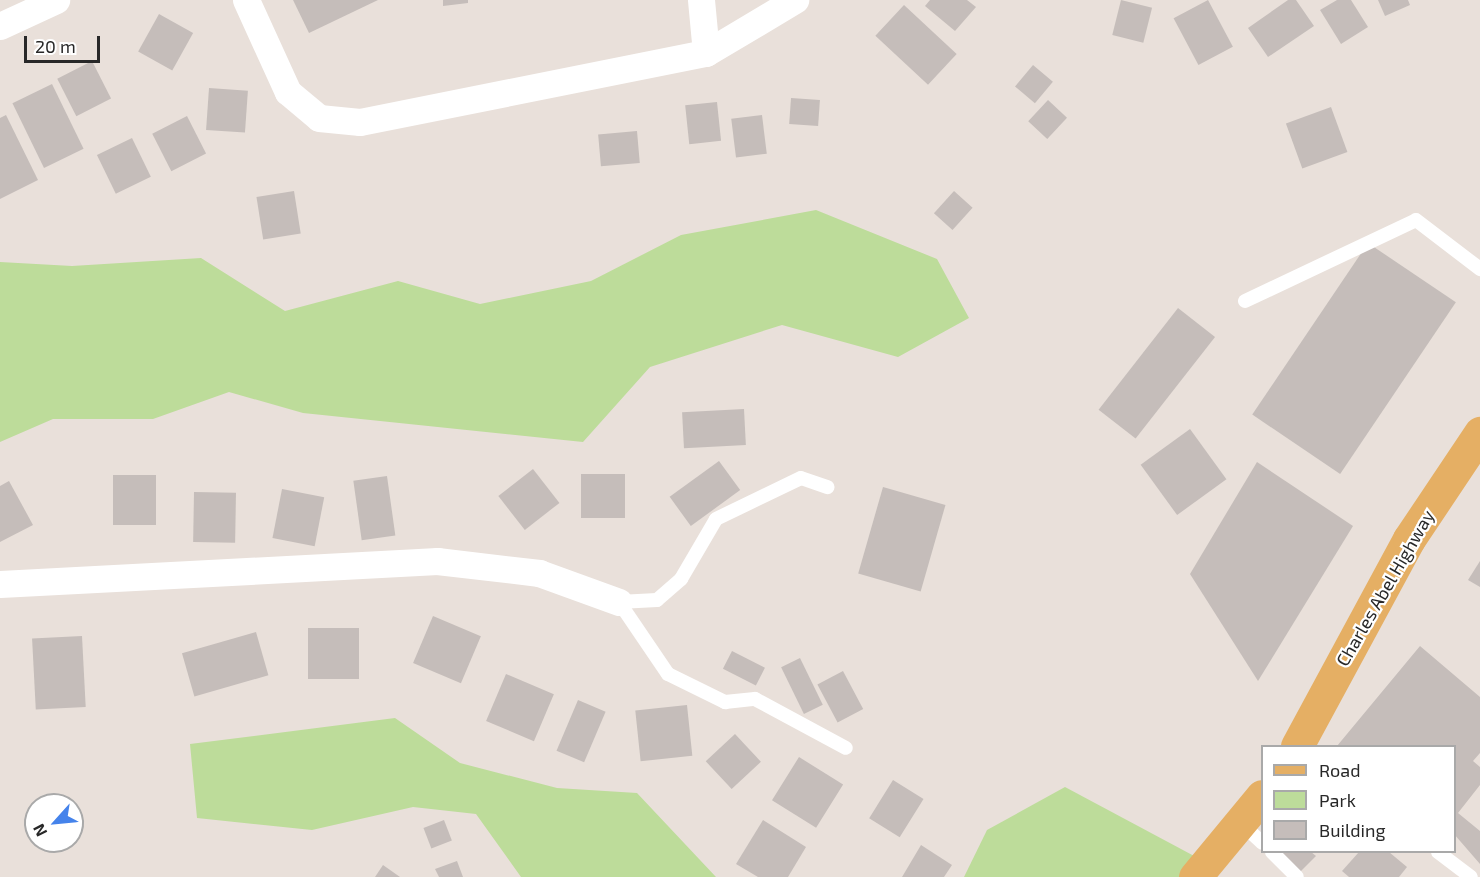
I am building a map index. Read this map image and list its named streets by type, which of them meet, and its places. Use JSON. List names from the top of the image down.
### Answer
{
  "streets": {
    "main road": ["Charles Abel Highway"]
  },
  "legend": ["Road", "Park", "Building"],
  "scale_bar": "20 m",
  "north": "bottom left"
}
